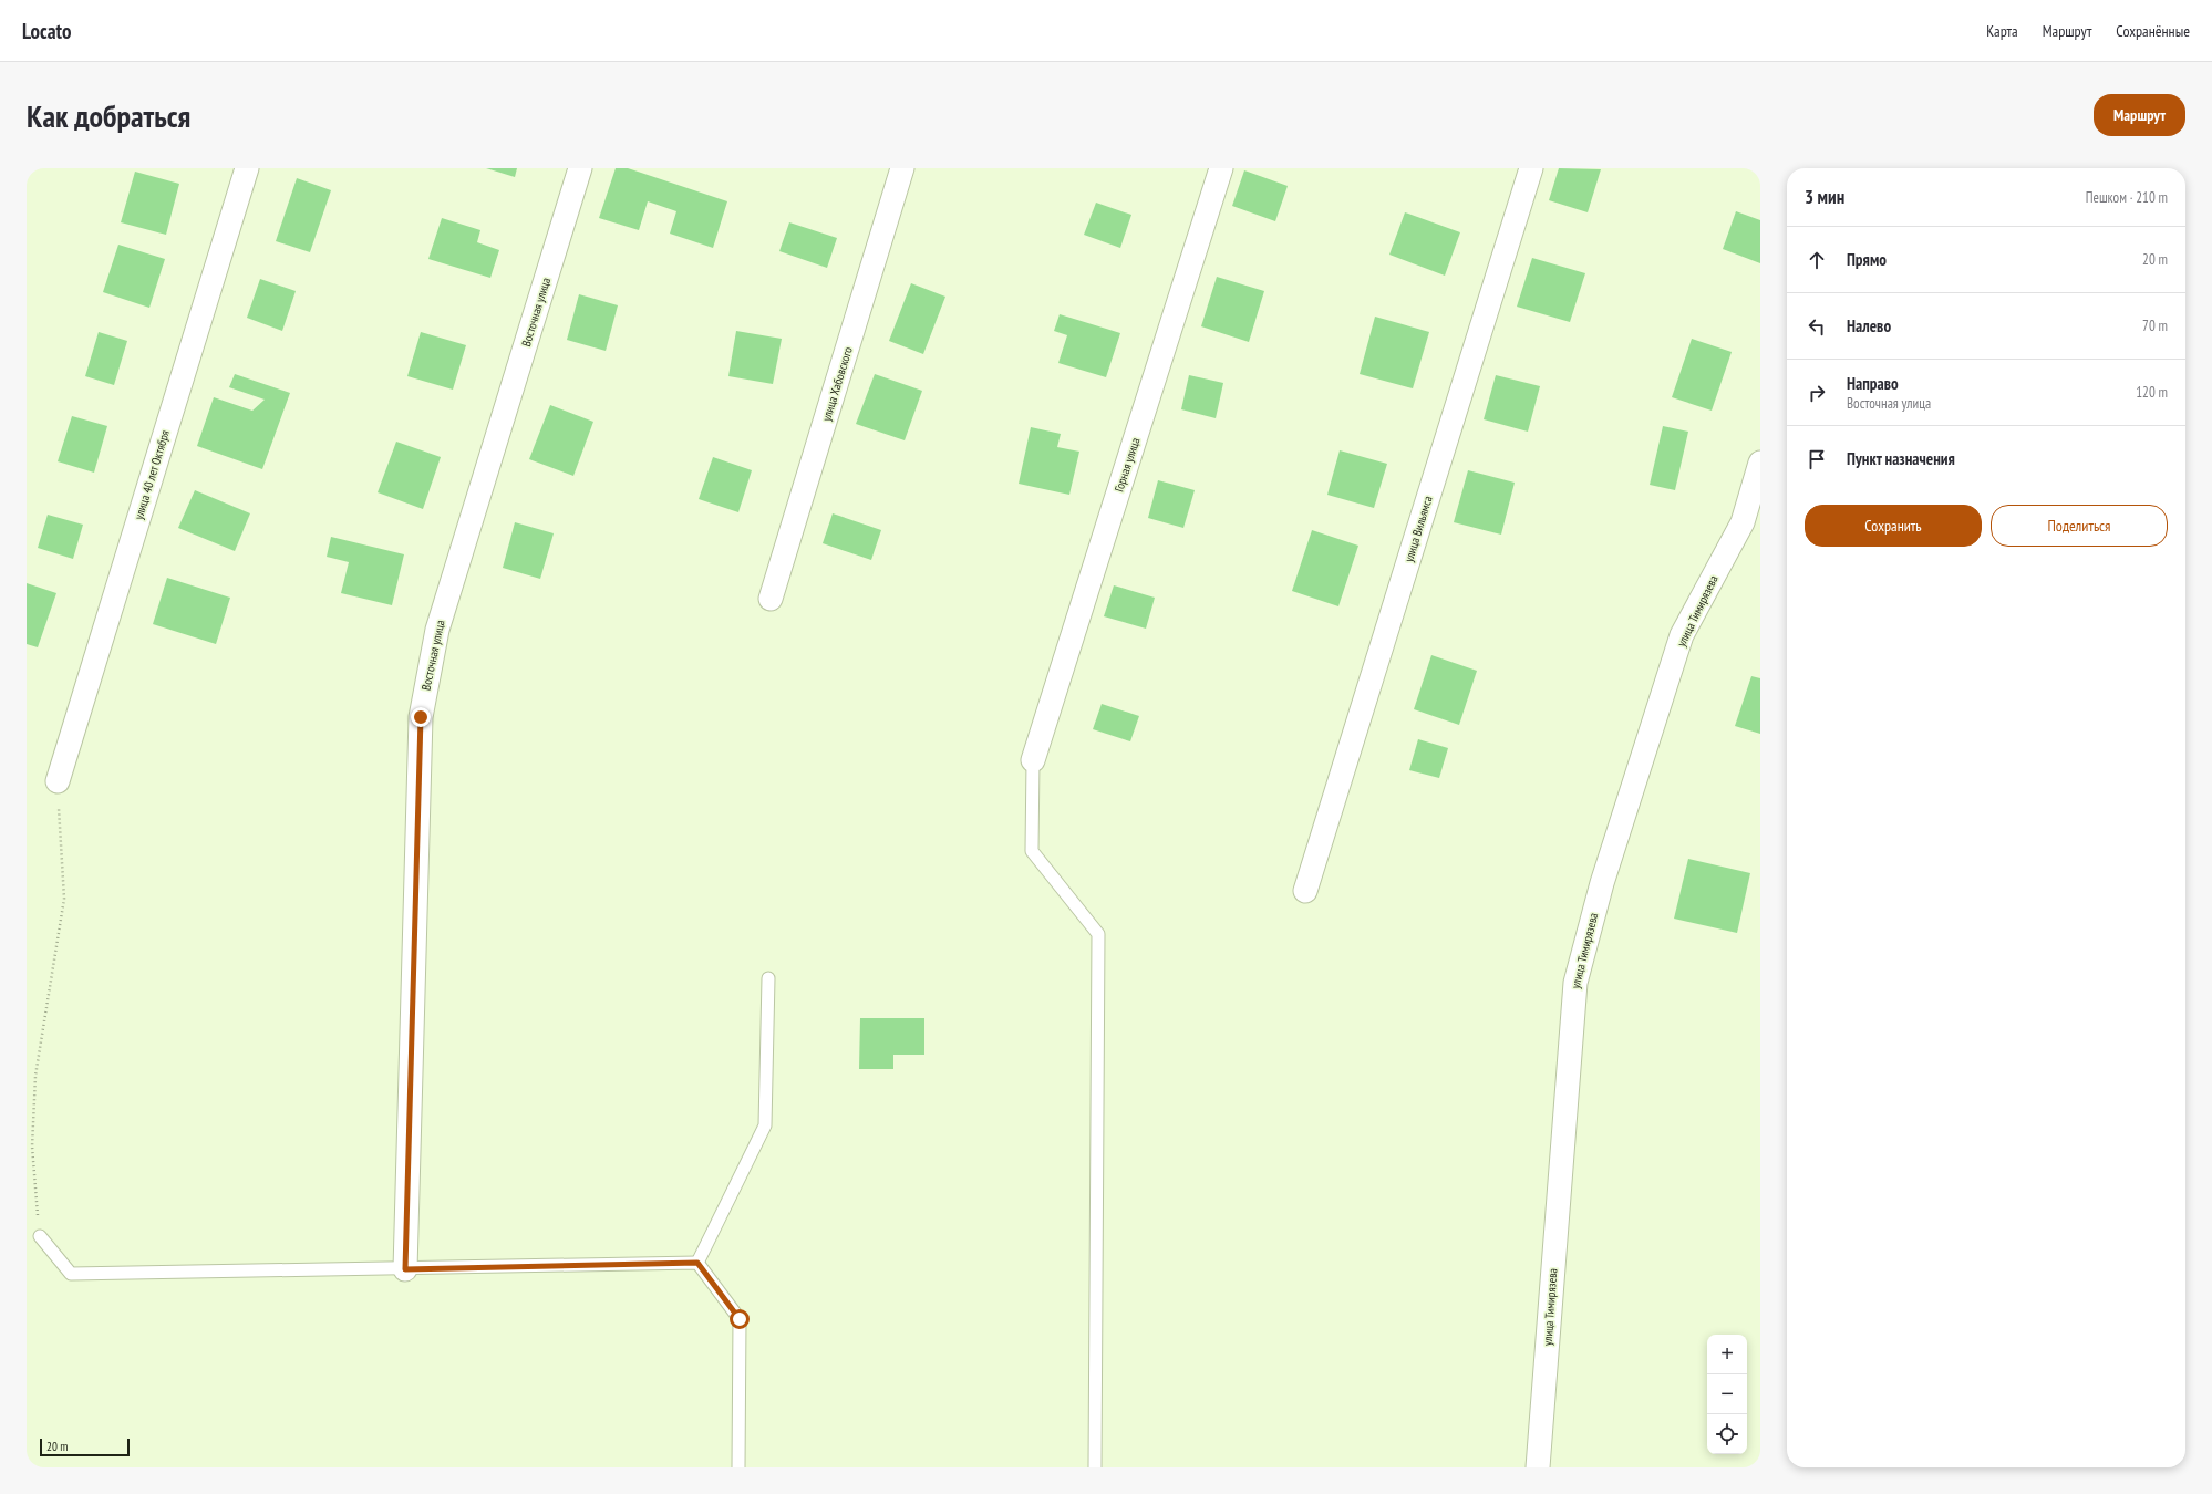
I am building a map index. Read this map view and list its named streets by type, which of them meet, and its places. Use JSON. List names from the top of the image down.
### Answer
{
  "streets": {
    "street": [
      "Восточная улица",
      "улица Хабовского",
      "Горная улица",
      "улица 40 лет Октября",
      "улица Вильямса",
      "улица Тимирязева"
    ]
  },
  "scale_bar": "20 m",
  "page": {
    "header": "Locato",
    "nav": ["Карта", "Маршрут", "Сохранённые"],
    "buttons": [
      "Маршрут",
      ["Сохранить", "Поделиться"]
    ],
    "title": "Как добраться",
    "heading": ["3 мин", "Пешком · 210 m"],
    "list": [
      ["Прямо", "20 m"],
      ["Налево", "70 m"],
      ["Направо", "Восточная улица", "120 m"],
      "Пункт назначения"
    ],
    "map_buttons": ["+", "−"],
    "scale": "20 m"
  }
}
